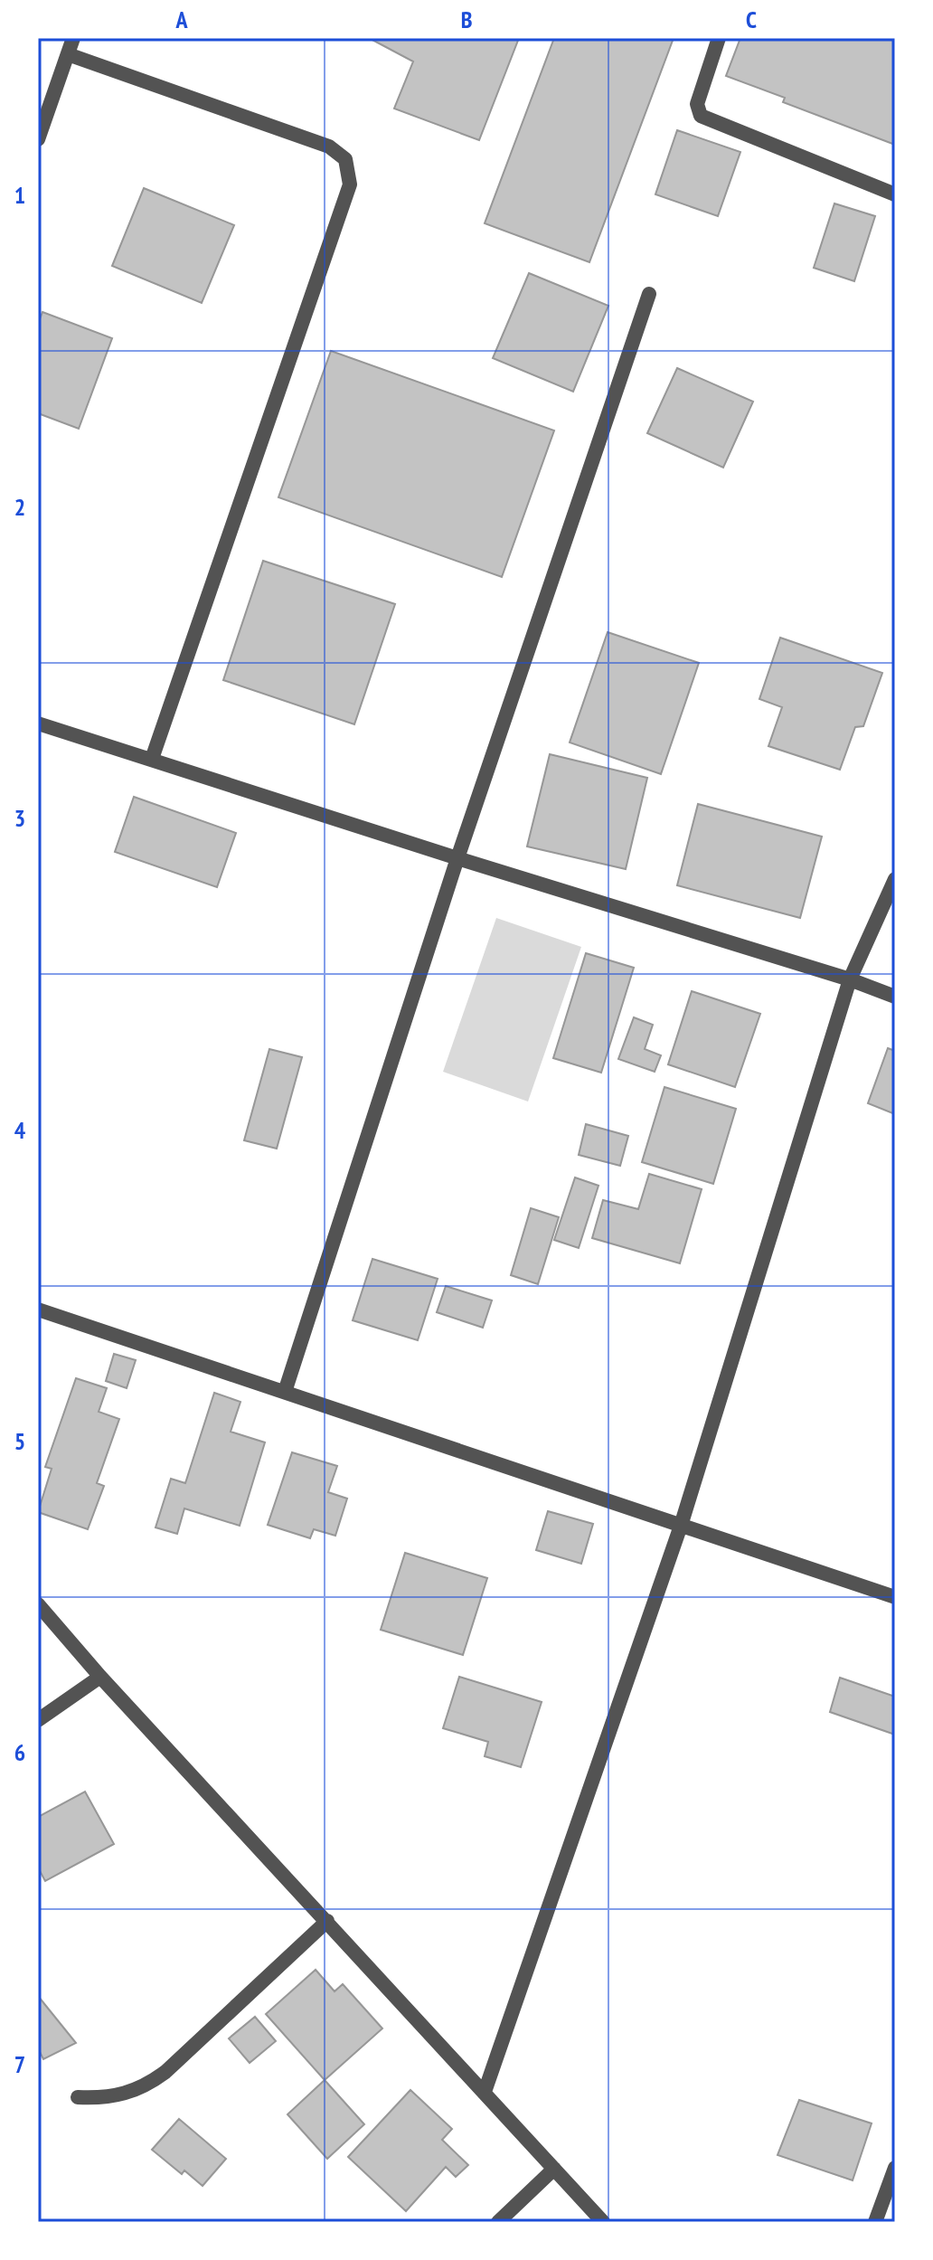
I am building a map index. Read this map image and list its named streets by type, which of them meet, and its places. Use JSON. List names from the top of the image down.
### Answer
{
  "grid": {
    "columns": ["A", "B", "C"],
    "rows": [
      "1",
      "2",
      "3",
      "4",
      "5",
      "6",
      "7"
    ]
  }
}
